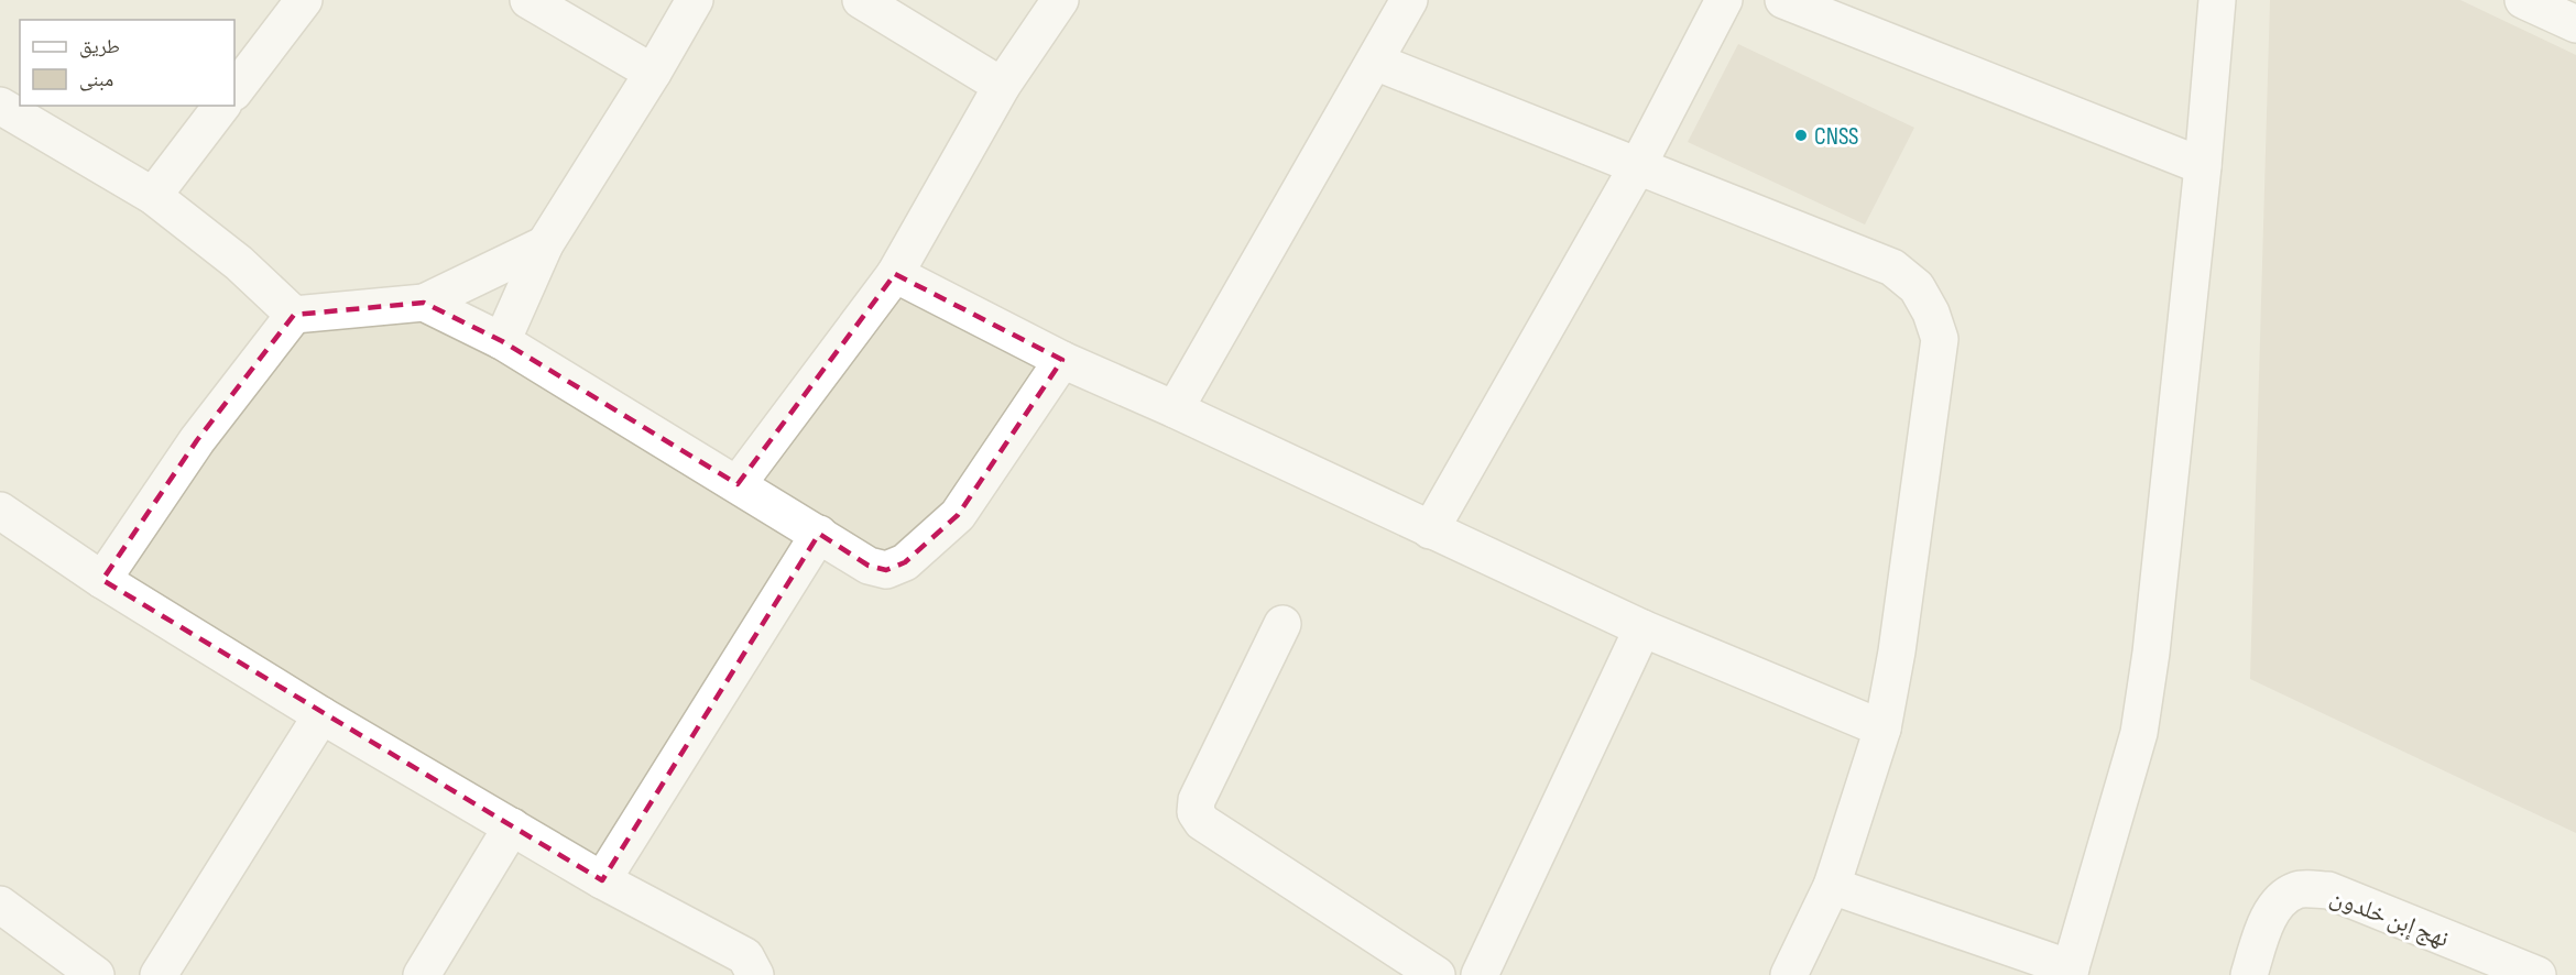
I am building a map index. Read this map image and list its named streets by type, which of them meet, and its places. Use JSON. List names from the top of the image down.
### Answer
{
  "streets": {
    "street": ["نهج إبن خلدون"]
  },
  "places": ["CNSS"],
  "legend": ["طريق", "مبنى"]
}
